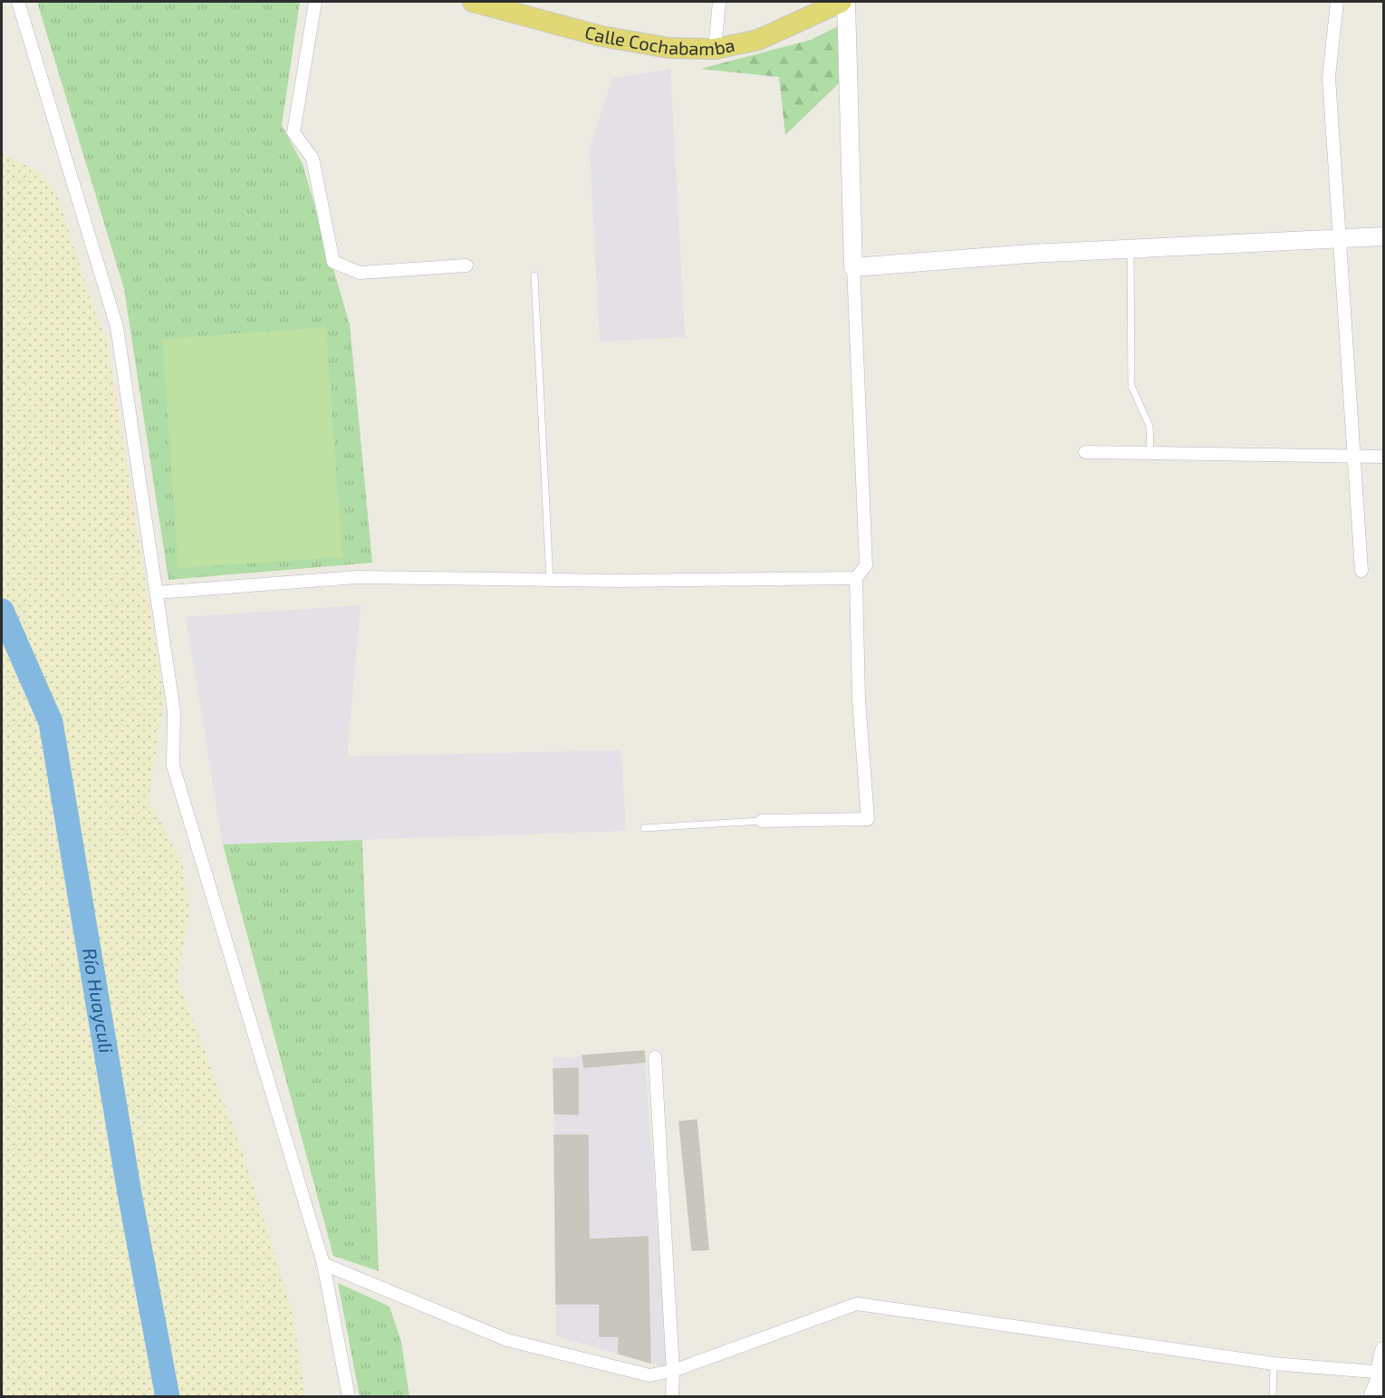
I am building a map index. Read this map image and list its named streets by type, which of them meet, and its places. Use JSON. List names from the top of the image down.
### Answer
{
  "streets": {
    "main road": ["Calle Cochabamba"]
  },
  "water": ["Río Huayculi"]
}
